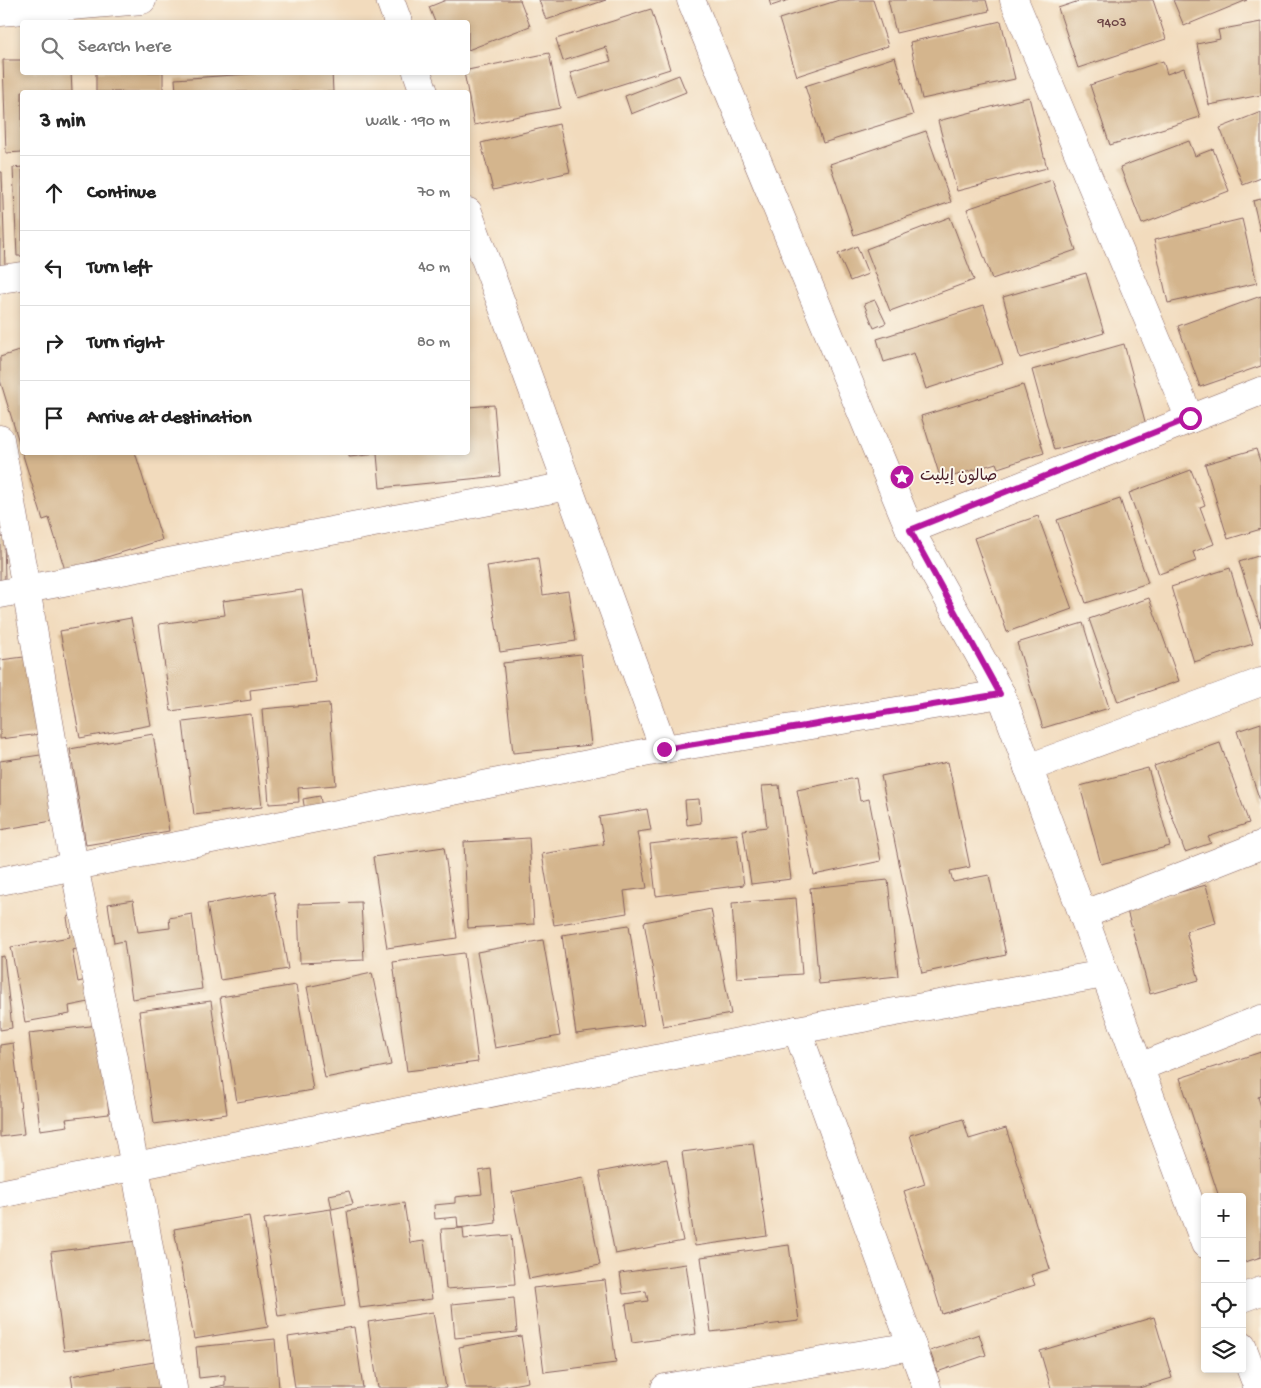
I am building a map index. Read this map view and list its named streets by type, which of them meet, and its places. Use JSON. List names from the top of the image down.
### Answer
{
  "places": {
    "place": ["صالون إيليت"]
  },
  "house_numbers": ["9403"],
  "page": {
    "search": "Search here",
    "heading": ["3 min", "Walk · 190 m"],
    "list": [
      ["Continue", "70 m"],
      ["Turn left", "40 m"],
      ["Turn right", "80 m"],
      "Arrive at destination"
    ],
    "map_buttons": ["+", "−"]
  }
}
